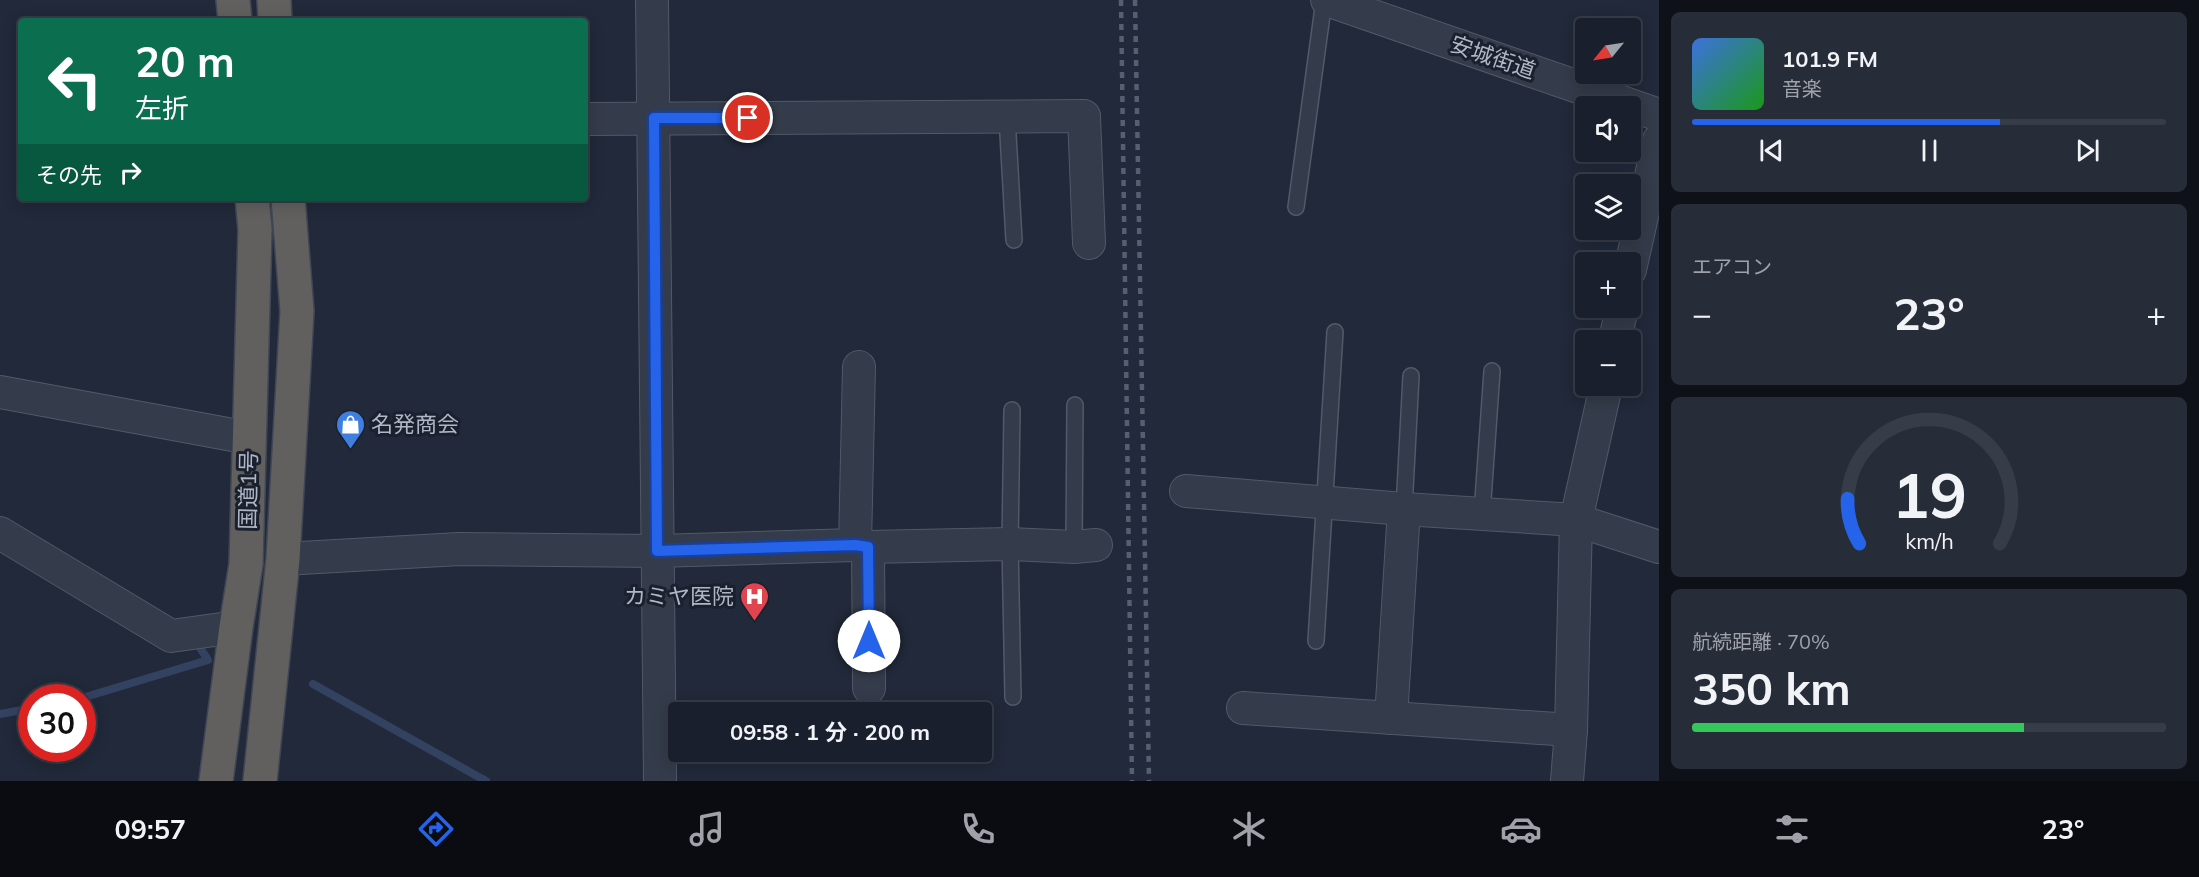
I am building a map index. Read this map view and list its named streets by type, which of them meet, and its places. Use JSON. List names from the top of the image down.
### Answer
{
  "streets": {
    "highway": ["国道1号"],
    "street": ["安城街道"]
  },
  "places": {
    "shop": ["名発商会"],
    "hospital": ["カミヤ医院"]
  },
  "north": "bottom left",
  "page": {
    "map_buttons": ["+", "−"],
    "turn": ["20 m", "左折"],
    "song": ["101.9 FM", "音楽"],
    "then": "その先",
    "tile": [
      "エアコン",
      ["航続距離 · 70%", "350 km"]
    ],
    "heat": ["−", "23°", "+"],
    "limit": "30",
    "trip": "09:58 · 1 分 · 200 m",
    "tabs": ["09:57", "23°"],
    "gauge": ["19", "km/h"]
  }
}
